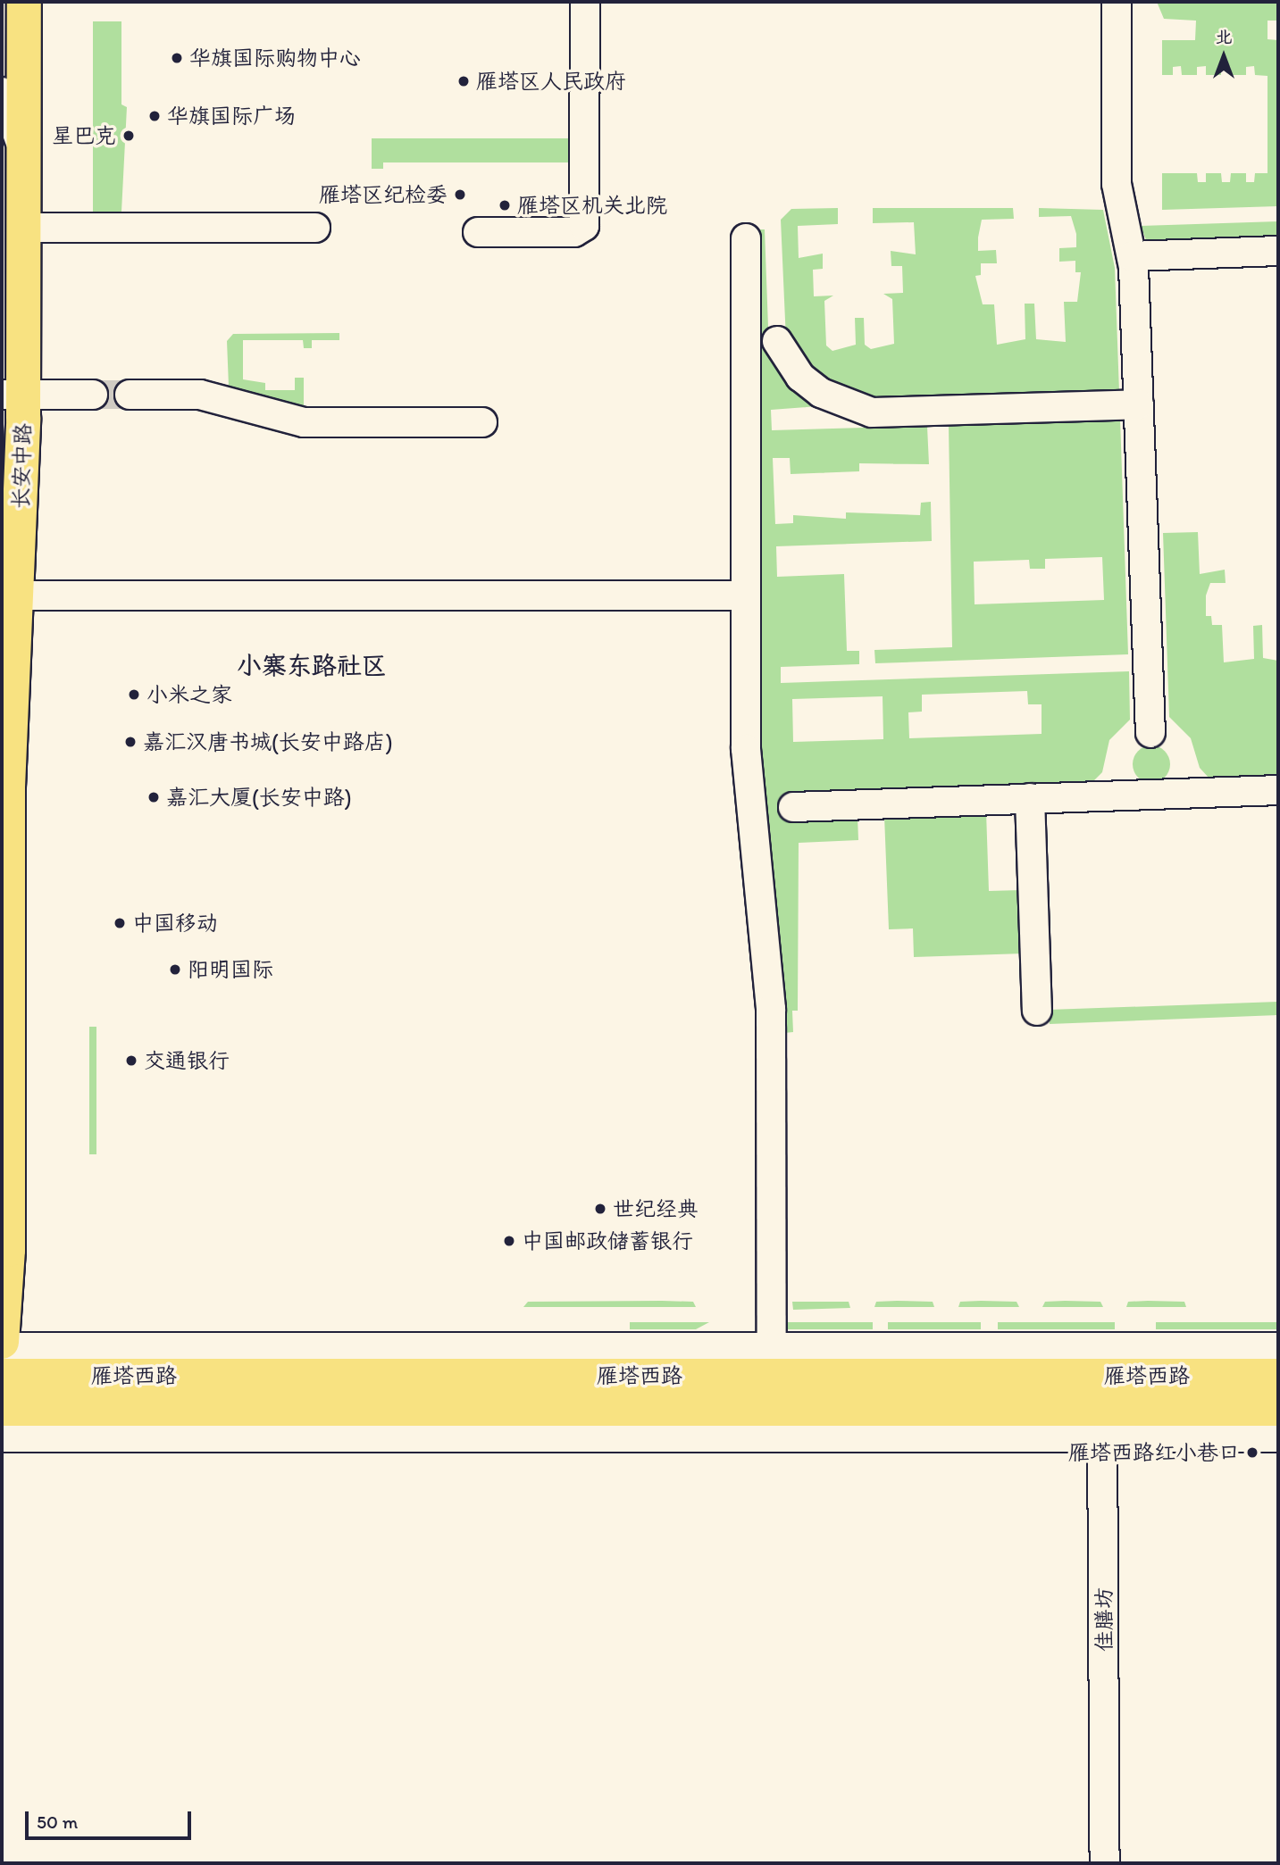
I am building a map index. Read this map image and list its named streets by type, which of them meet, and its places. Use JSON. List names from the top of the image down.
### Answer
{
  "streets": {
    "main road": ["长安中路", "雁塔西路"],
    "street": ["佳膳坊"]
  },
  "crossings": [
    ["雁塔西路", "佳膳坊"]
  ],
  "districts": ["小寨东路社区"],
  "places": [
    "华旗国际购物中心",
    "雁塔区人民政府",
    "华旗国际广场",
    "星巴克",
    "雁塔区纪检委",
    "雁塔区机关北院",
    "小米之家",
    "嘉汇汉唐书城(长安中路店)",
    "嘉汇大厦(长安中路)",
    "中国移动",
    "阳明国际",
    "交通银行",
    "世纪经典",
    "中国邮政储蓄银行",
    "雁塔西路红小巷口"
  ],
  "scale_bar": "50 m",
  "north": "top"
}
